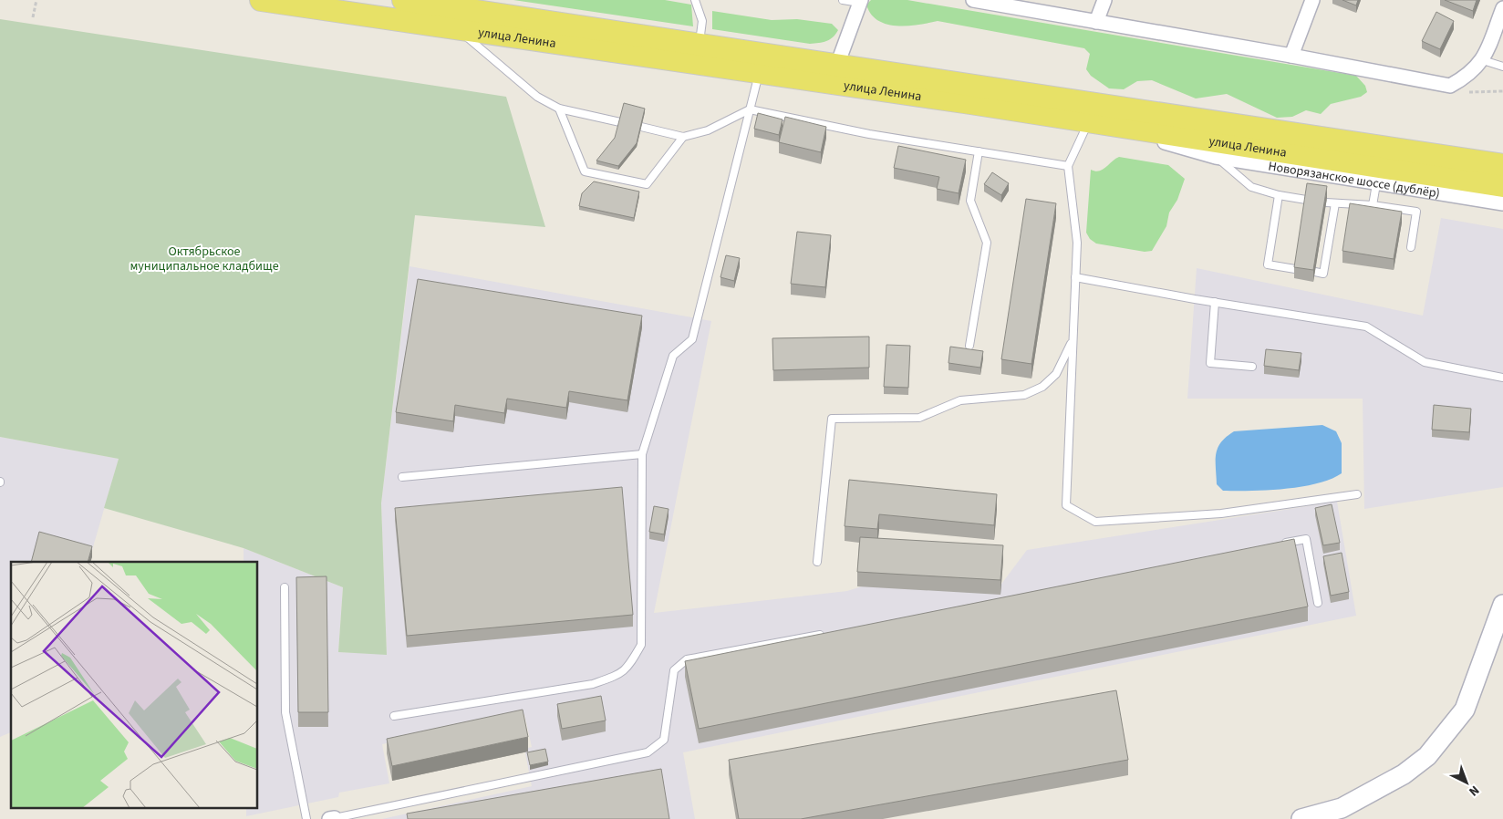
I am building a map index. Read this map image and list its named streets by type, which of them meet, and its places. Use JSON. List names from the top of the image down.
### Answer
{
  "streets": {
    "main road": ["улица Ленина"],
    "street": ["Новорязанское шоссе (дублёр)"]
  },
  "crossings": [
    ["улица Ленина", "Новорязанское шоссе (дублёр)"]
  ],
  "parks": ["Октябрьское муниципальное кладбище"],
  "north": "bottom right"
}
